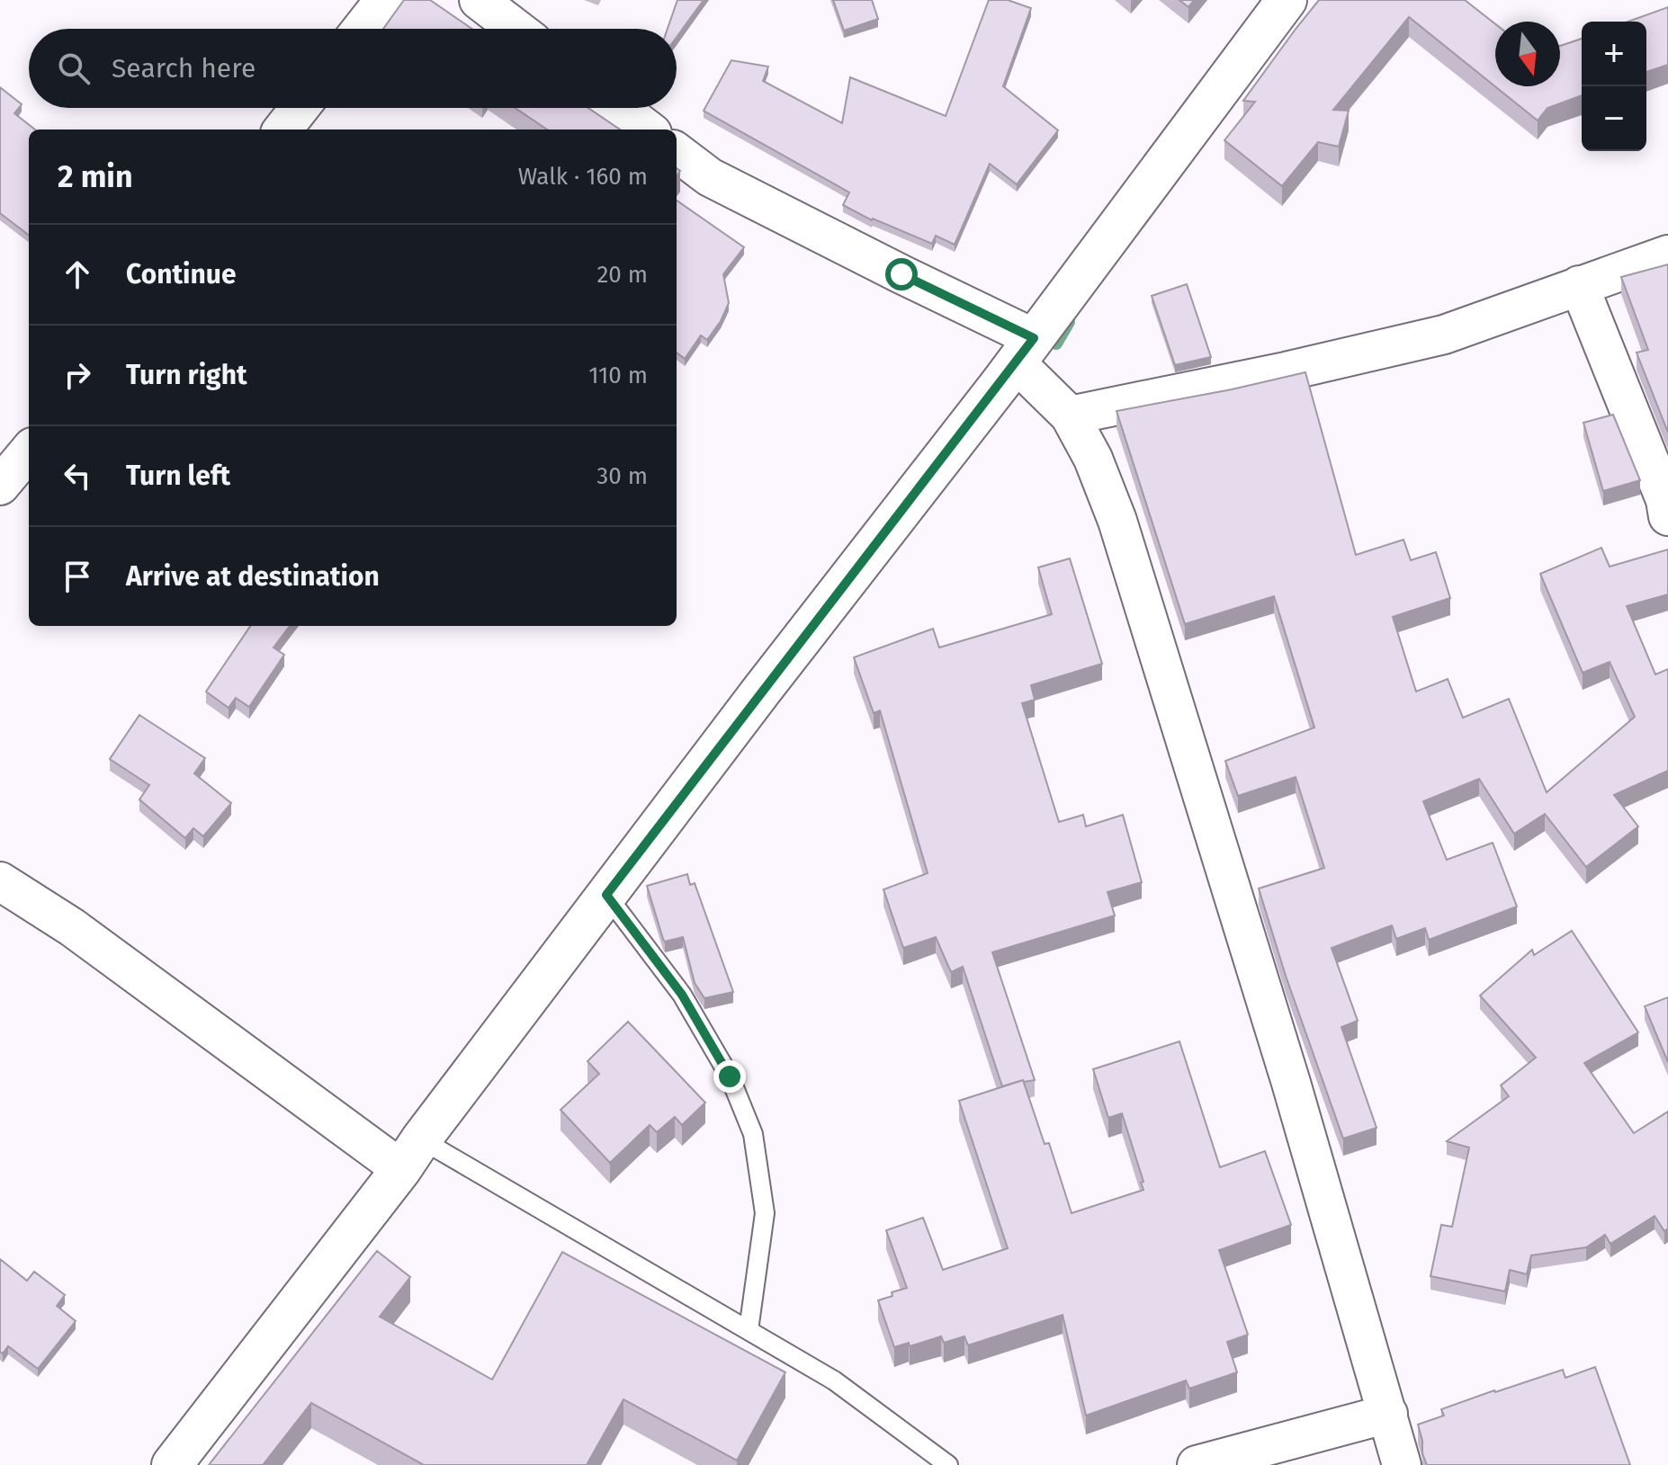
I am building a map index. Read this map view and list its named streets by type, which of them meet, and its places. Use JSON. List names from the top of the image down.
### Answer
{
  "north": "bottom",
  "page": {
    "map_buttons": ["+", "−"],
    "search": "Search here",
    "heading": ["2 min", "Walk · 160 m"],
    "list": [
      ["Continue", "20 m"],
      ["Turn right", "110 m"],
      ["Turn left", "30 m"],
      "Arrive at destination"
    ]
  }
}
